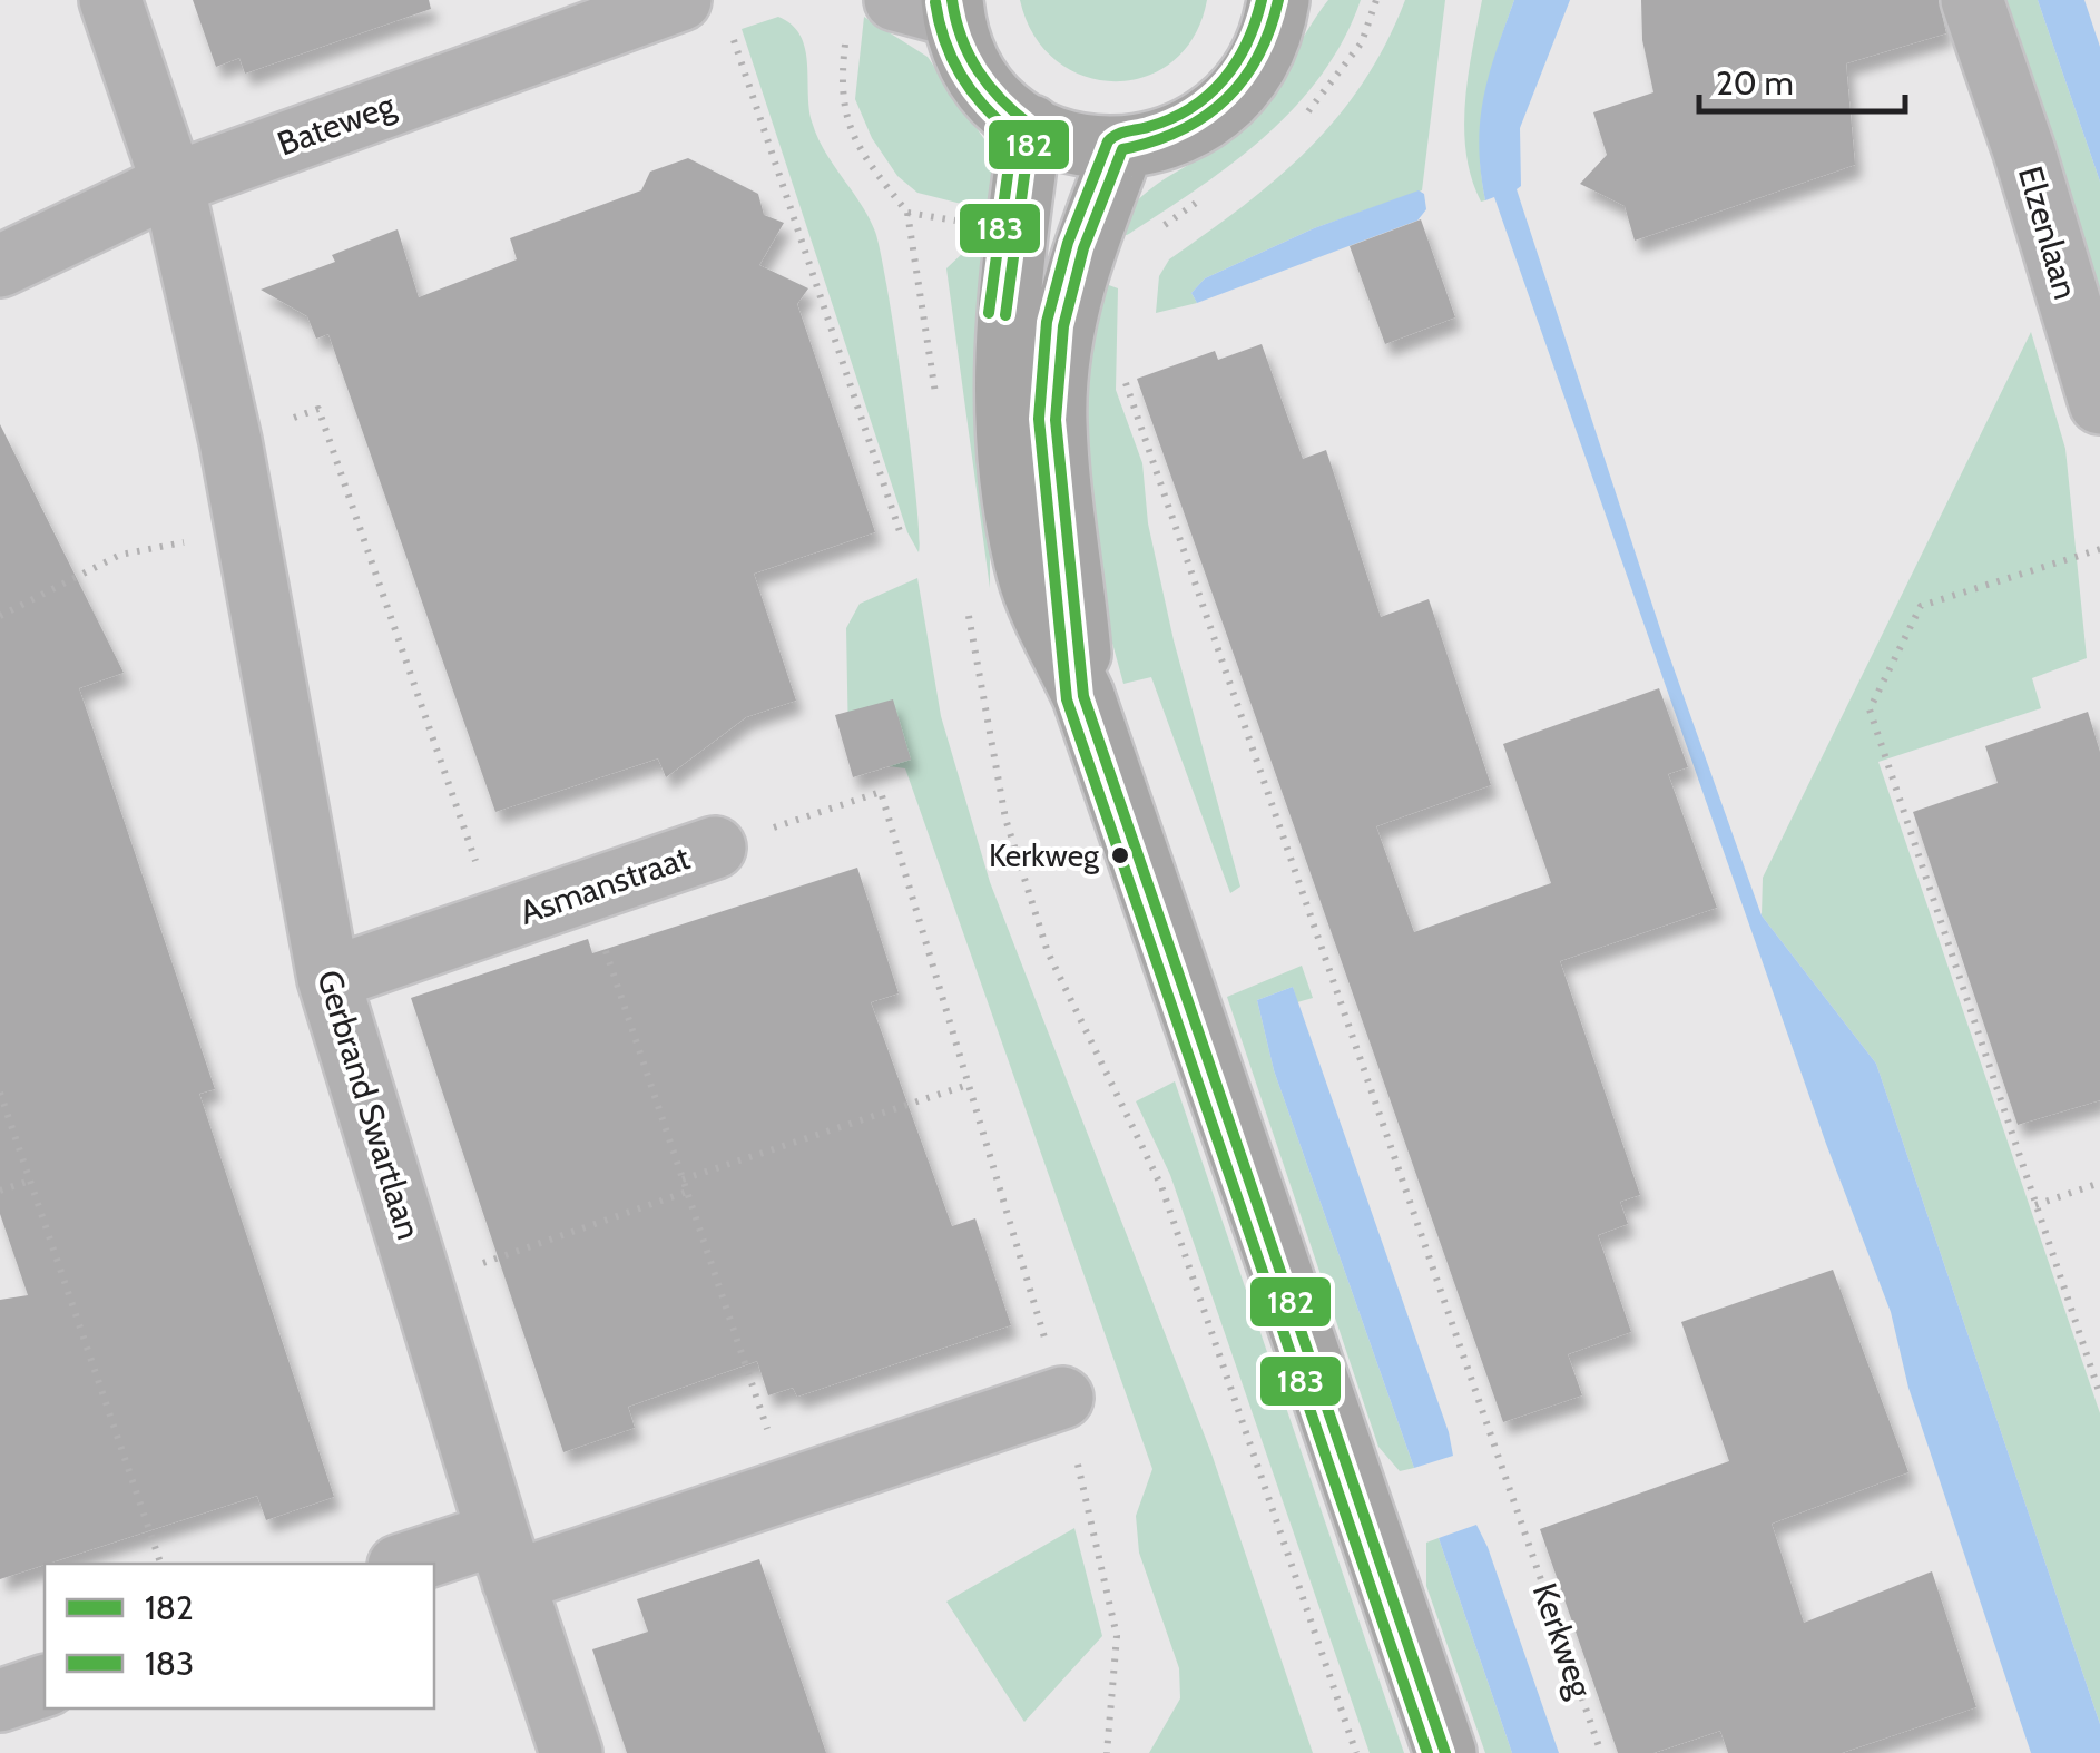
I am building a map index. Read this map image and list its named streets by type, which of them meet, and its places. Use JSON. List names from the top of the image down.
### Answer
{
  "streets": {
    "street": [
      "Bateweg",
      "Elzenlaan",
      "Asmanstraat",
      "Gerbrand Swartlaan"
    ],
    "path": ["Kerkweg"]
  },
  "crossings": [
    ["Bateweg", "Gerbrand Swartlaan"],
    ["Asmanstraat", "Gerbrand Swartlaan"]
  ],
  "places": ["Kerkweg"],
  "lines": ["transit line 182", "transit line 183"],
  "legend": ["182", "183"],
  "scale_bar": "20 m"
}
